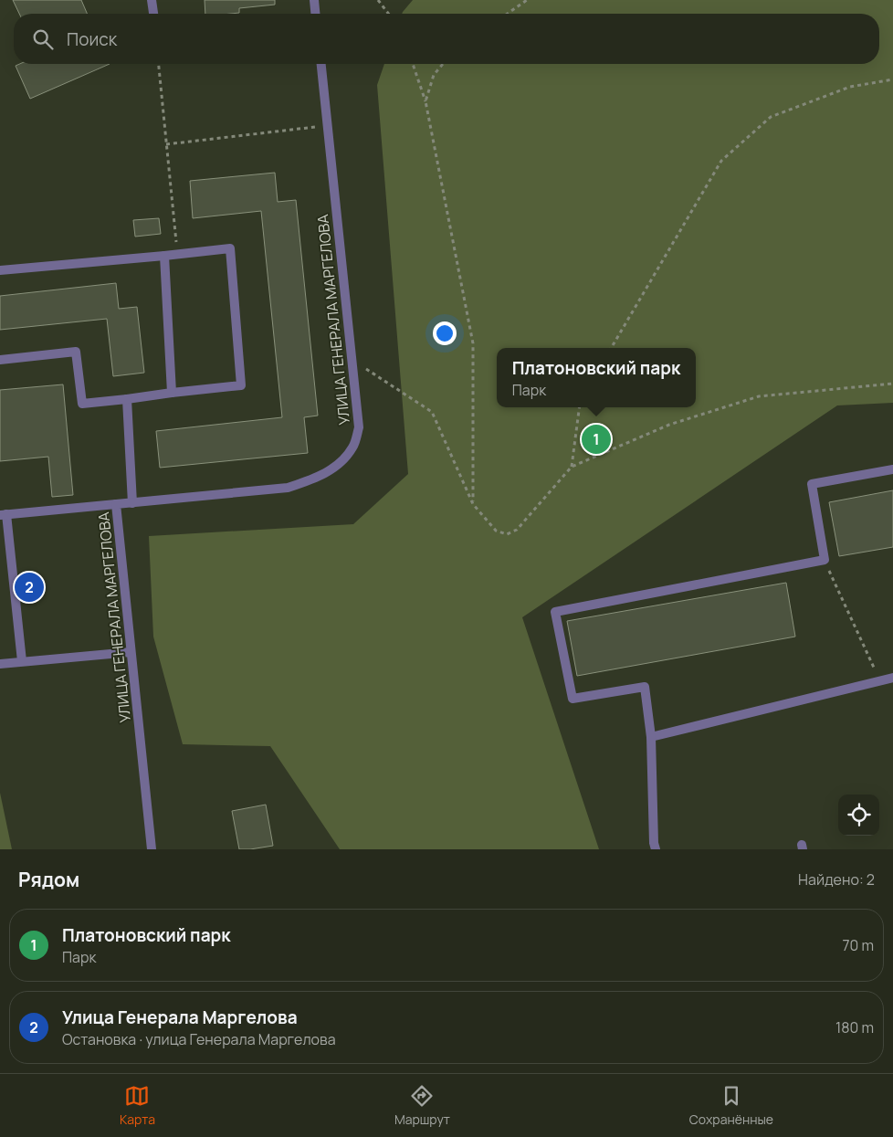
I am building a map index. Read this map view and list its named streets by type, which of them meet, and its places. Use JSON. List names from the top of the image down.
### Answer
{
  "streets": {
    "street": ["УЛИЦА ГЕНЕРАЛА МАРГЕЛОВА"]
  },
  "page": {
    "search": "Поиск",
    "popup": ["Платоновский парк", "Парк"],
    "pins": ["1", "2"],
    "heading": ["Рядом", "Найдено: 2"],
    "list": [
      {
        "mark": "1",
        "name": "Платоновский парк",
        "note": "Парк",
        "value": "70 m"
      },
      {
        "mark": "2",
        "name": "Улица Генерала Маргелова",
        "note": "Остановка · улица Генерала Маргелова",
        "value": "180 m"
      }
    ],
    "nav": ["Карта", "Маршрут", "Сохранённые"]
  }
}
